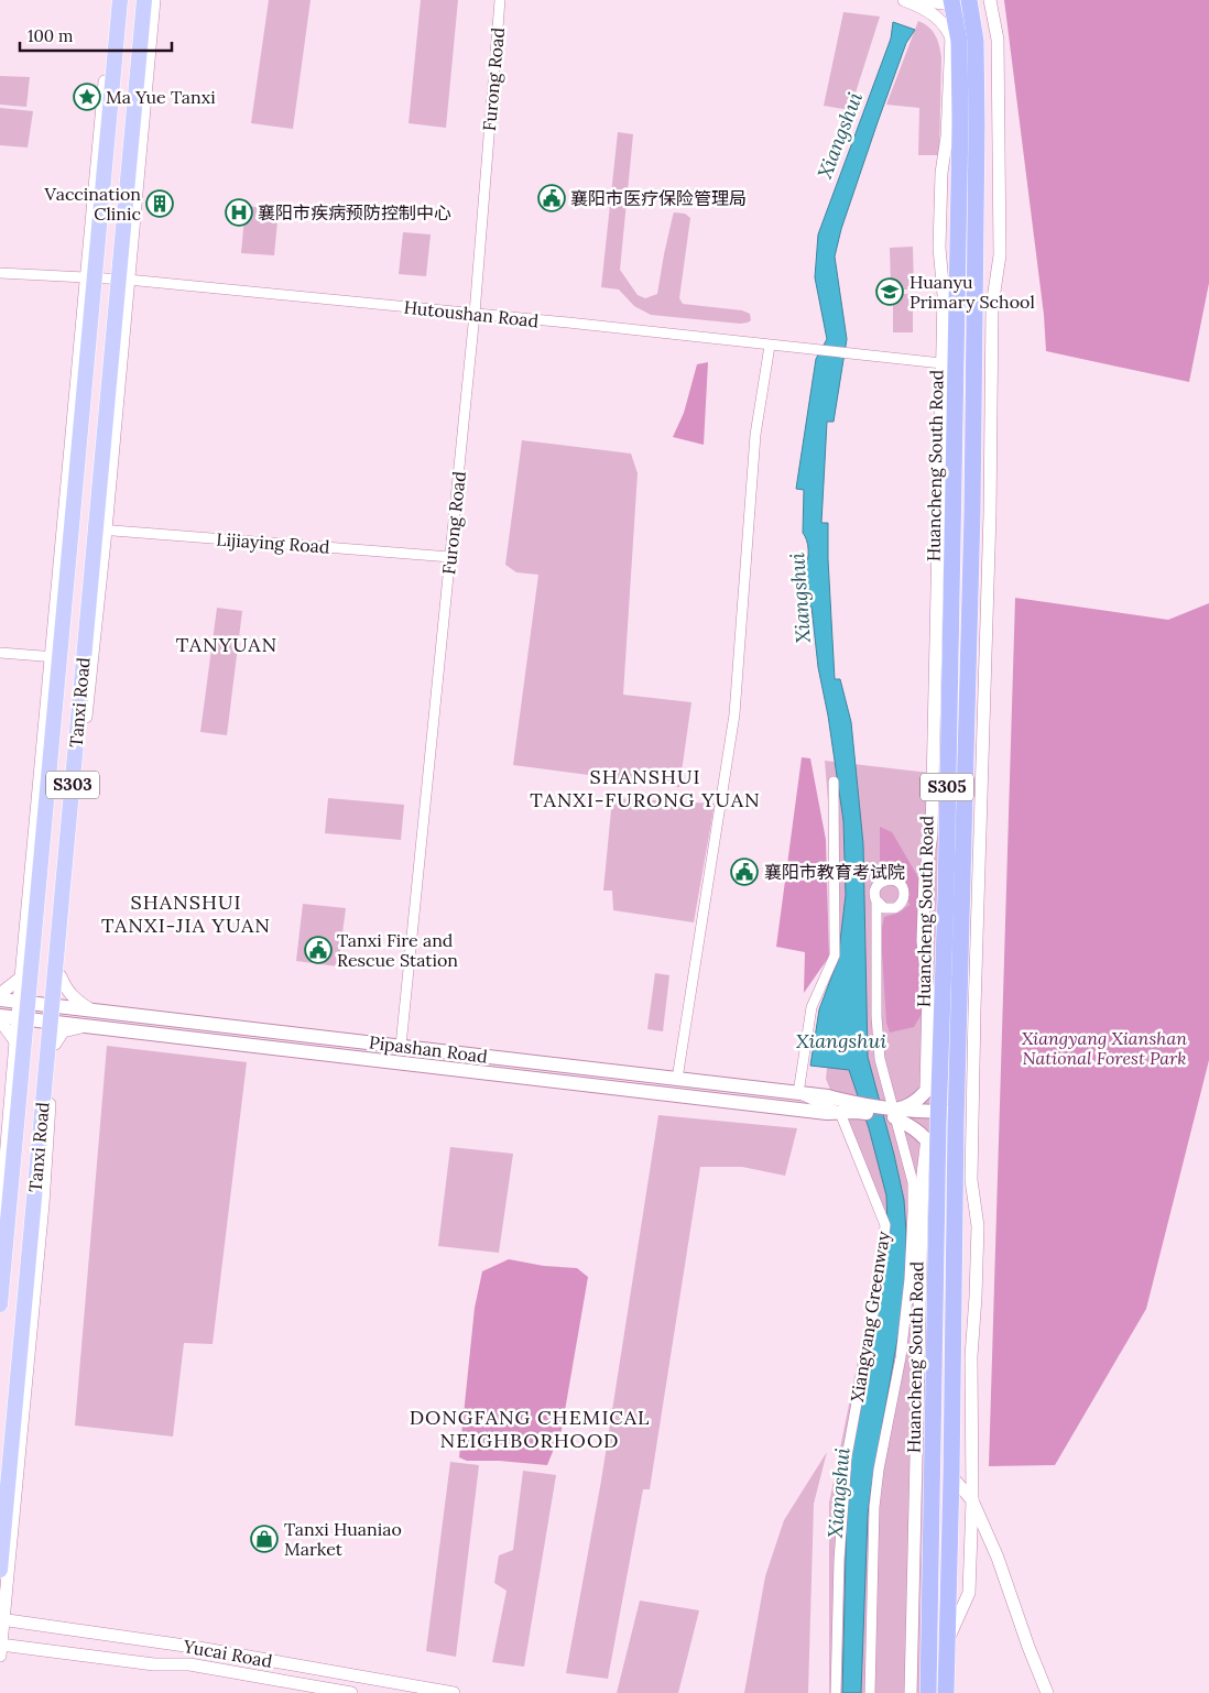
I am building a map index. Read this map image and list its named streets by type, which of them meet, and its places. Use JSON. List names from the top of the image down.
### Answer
{
  "streets": {
    "highway": ["Huancheng South Road", "S305"],
    "main road": ["Tanxi Road", "S303", "Pipashan Road"],
    "street": [
      "Furong Road",
      "Hutoushan Road",
      "Lijiaying Road",
      "Xiangyang Greenway",
      "Yucai Road"
    ]
  },
  "crossings": [
    ["Furong Road", "Hutoushan Road"],
    ["Furong Road", "Lijiaying Road"],
    ["Furong Road", "Pipashan Road"],
    ["Hutoushan Road", "Huancheng South Road"],
    ["Hutoushan Road", "Tanxi Road"],
    ["Lijiaying Road", "Tanxi Road"],
    ["Tanxi Road", "Pipashan Road"],
    ["Pipashan Road", "Xiangyang Greenway"]
  ],
  "districts": [
    "TANYUAN",
    "SHANSHUI TANXI-FURONG YUAN",
    "SHANSHUI TANXI-JIA YUAN",
    "DONGFANG CHEMICAL NEIGHBORHOOD"
  ],
  "water": ["Xiangshui"],
  "parks": ["Xiangyang Xianshan National Forest Park"],
  "places": {
    "place": ["Ma Yue Tanxi"],
    "public building": ["襄阳市医疗保险管理局", "襄阳市教育考试院", "Tanxi Fire and Rescue Station"],
    "building": ["Vaccination Clinic"],
    "hospital": ["襄阳市疾病预防控制中心"],
    "school or university": ["Huanyu Primary School"],
    "shop": ["Tanxi Huaniao Market"]
  },
  "scale_bar": "100 m"
}
